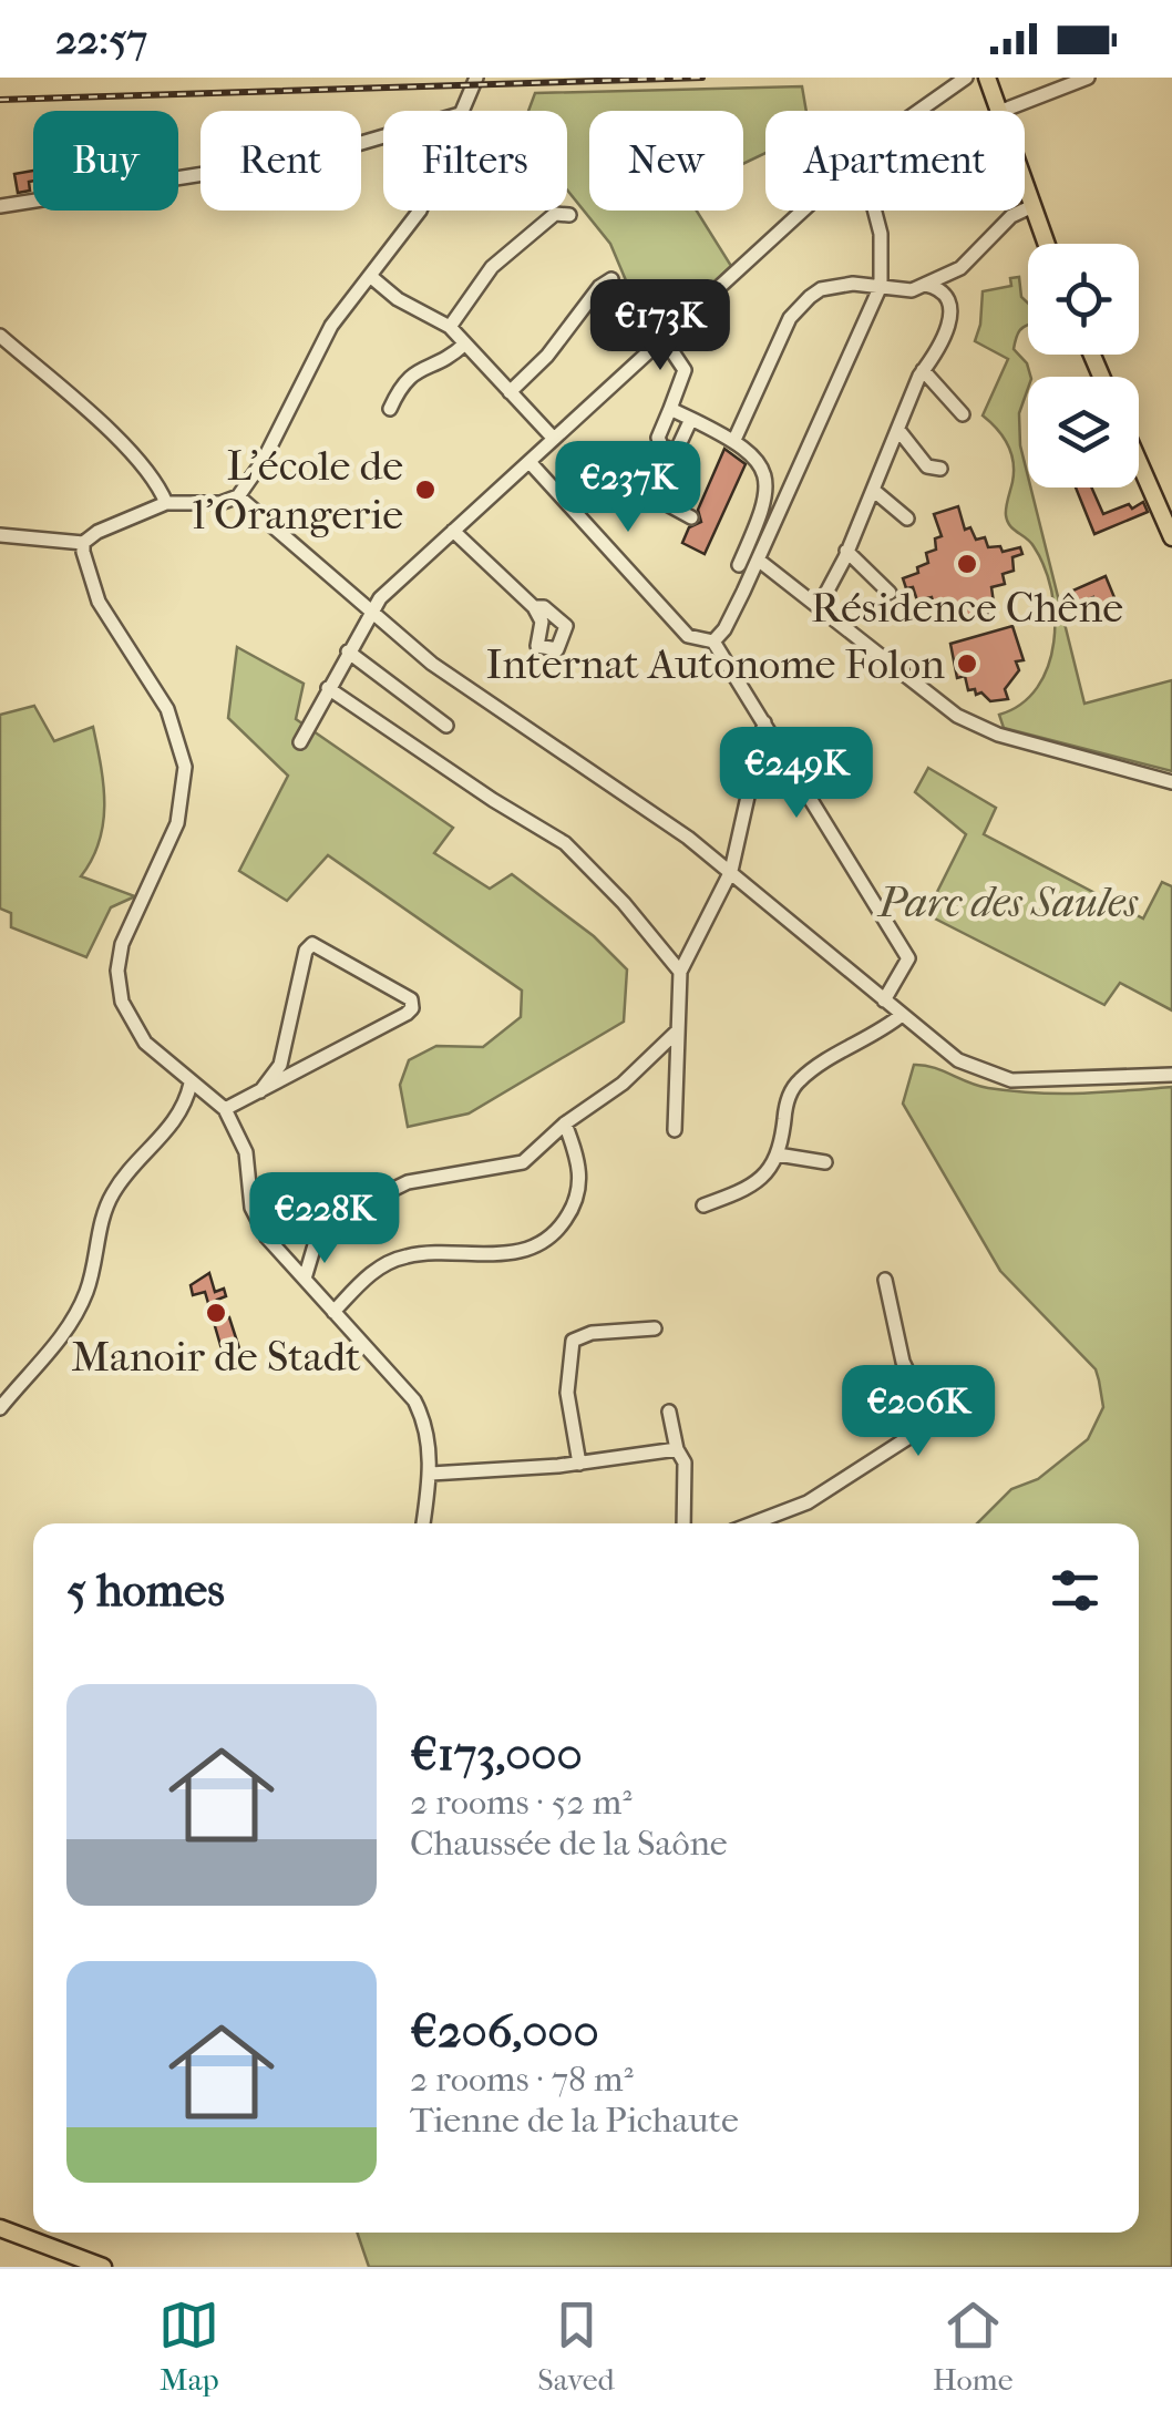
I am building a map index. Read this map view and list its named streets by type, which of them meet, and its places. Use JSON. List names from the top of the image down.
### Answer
{
  "parks": ["Parc des Saules"],
  "places": [
    "L'école de l'Orangerie",
    "Résidence Chêne",
    "Internat Autonome Folon",
    "Manoir de Stadt"
  ],
  "page": {
    "status": "22:57",
    "chip": [
      "Buy",
      "Rent",
      "Filters",
      "New",
      "Apartment"
    ],
    "price": [
      "€173K",
      "€237K",
      "€249K",
      "€228K",
      "€206K"
    ],
    "heading": "5 homes",
    "list": [
      {
        "name": "€173,000",
        "note": "2 rooms · 52 m² · Chaussée de la Saône"
      },
      {
        "name": "€206,000",
        "note": "2 rooms · 78 m² · Tienne de la Pichaute"
      }
    ],
    "tabs": ["Map", "Saved", "Home"]
  }
}
